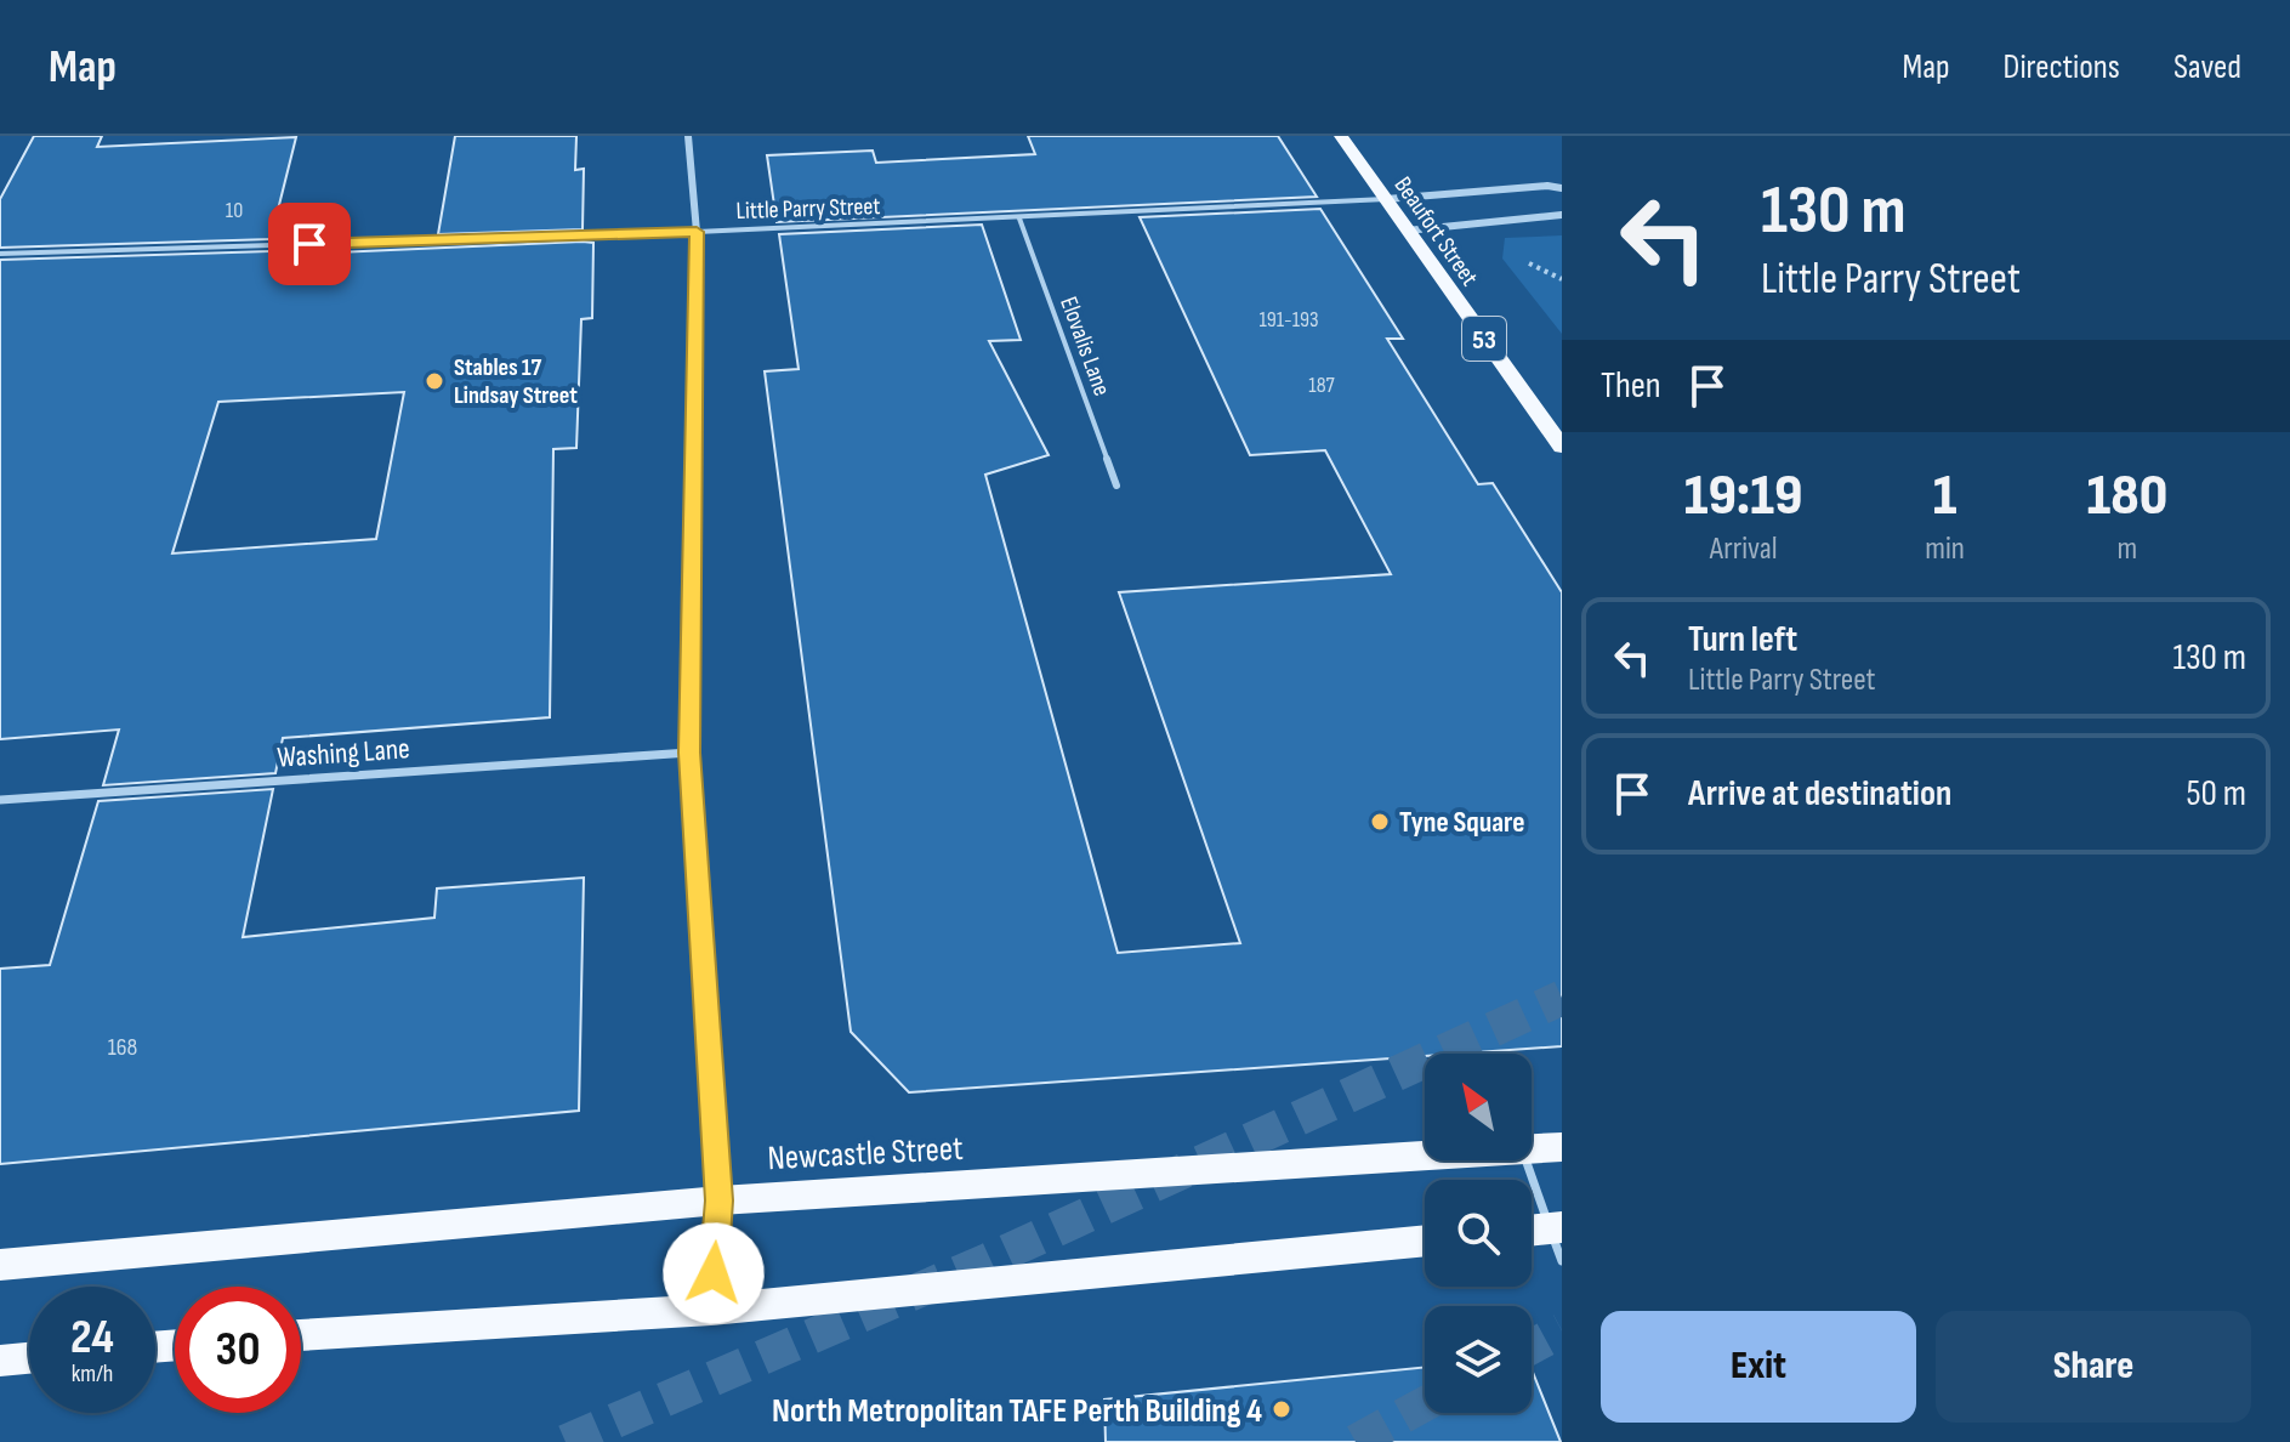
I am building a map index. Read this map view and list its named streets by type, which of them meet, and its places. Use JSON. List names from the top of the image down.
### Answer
{
  "streets": {
    "main road": ["Beaufort Street", "53", "Newcastle Street"],
    "street": ["Washing Lane"],
    "lane": ["Little Parry Street", "Elovalis Lane"]
  },
  "crossings": [
    ["Little Parry Street", "Beaufort Street"],
    ["Little Parry Street", "Elovalis Lane"]
  ],
  "places": ["Stables 17 Lindsay Street", "Tyne Square", "North Metropolitan TAFE Perth Building 4"],
  "house_numbers": [
    "10",
    "191-193",
    "187",
    "168"
  ],
  "north": "top left",
  "page": {
    "header": "Map",
    "nav": ["Map", "Directions", "Saved"],
    "turn": ["130 m", "Little Parry Street"],
    "then": "Then",
    "eta": [
      "19:19",
      "Arrival",
      "1",
      "min",
      "180",
      "m"
    ],
    "list": [
      {
        "name": "Turn left",
        "note": "Little Parry Street",
        "value": "130 m"
      },
      {
        "name": "Arrive at destination",
        "value": "50 m"
      }
    ],
    "speed": "24 km/h",
    "limit": "30",
    "buttons": ["Exit", "Share"]
  }
}
